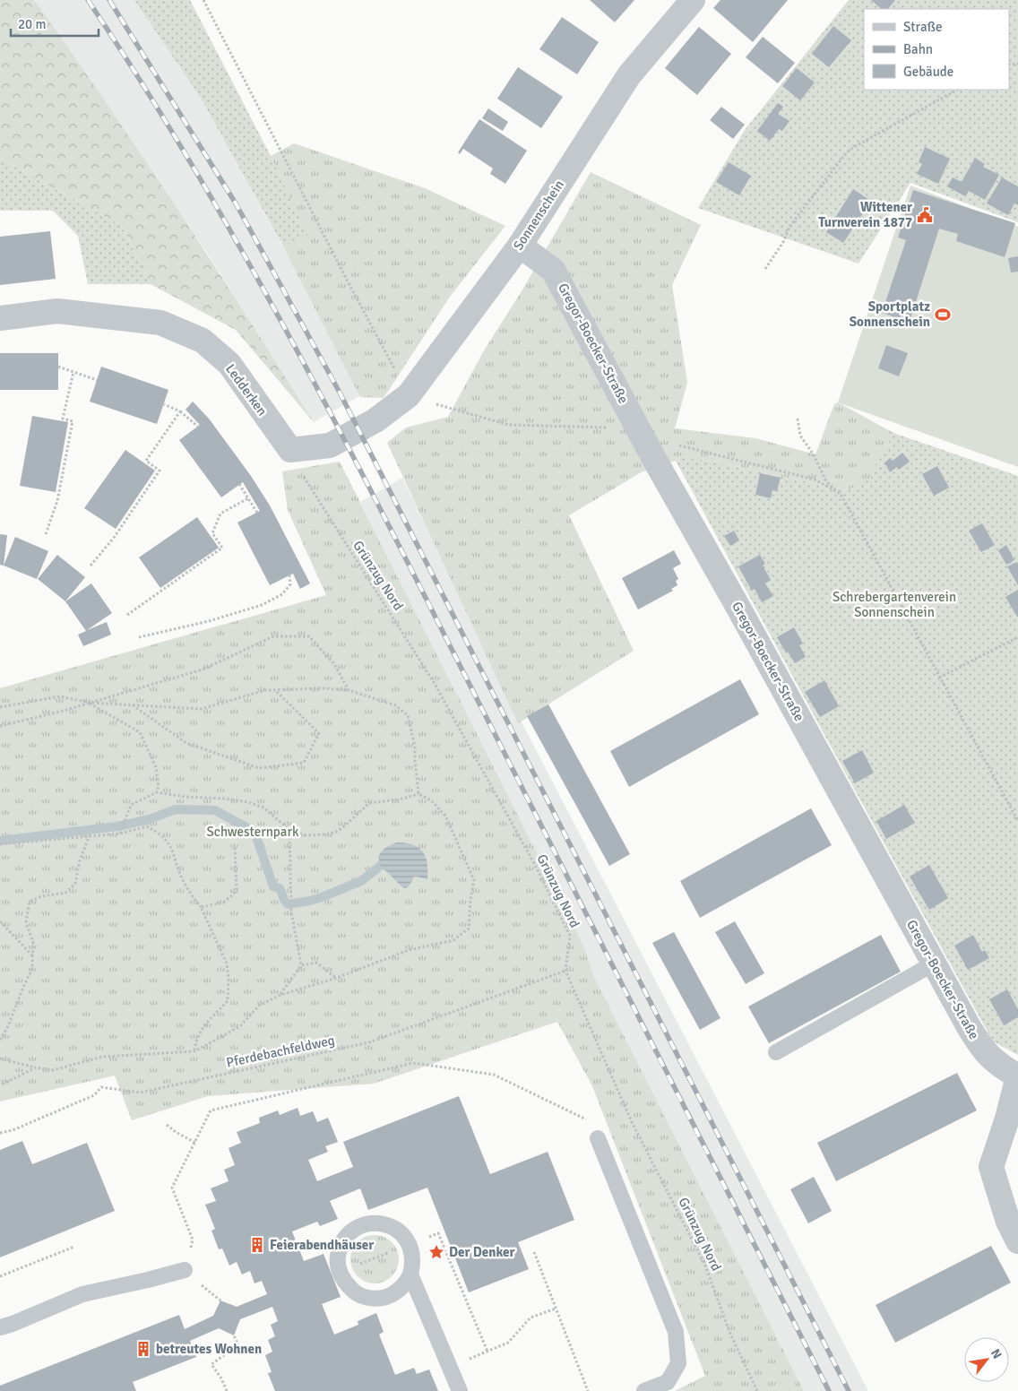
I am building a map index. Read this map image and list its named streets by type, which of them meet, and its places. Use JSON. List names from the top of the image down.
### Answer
{
  "streets": {
    "street": ["Sonnenschein", "Gregor-Boecker-Straße", "Ledderken"],
    "path": ["Grünzug Nord", "Pferdebachfeldweg"]
  },
  "crossings": [
    ["Sonnenschein", "Gregor-Boecker-Straße"],
    ["Sonnenschein", "Ledderken"],
    ["Sonnenschein", "Grünzug Nord"],
    ["Ledderken", "Grünzug Nord"],
    ["Grünzug Nord", "Pferdebachfeldweg"]
  ],
  "parks": ["Schrebergartenverein Sonnenschein", "Schwesternpark"],
  "places": {
    "public building": ["Wittener Turnverein 1877"],
    "sports": ["Sportplatz Sonnenschein"],
    "building": ["Feierabendhäuser", "betreutes Wohnen"],
    "place": ["Der Denker"]
  },
  "legend": ["Straße", "Bahn", "Gebäude"],
  "scale_bar": "20 m",
  "north": "top right"
}
